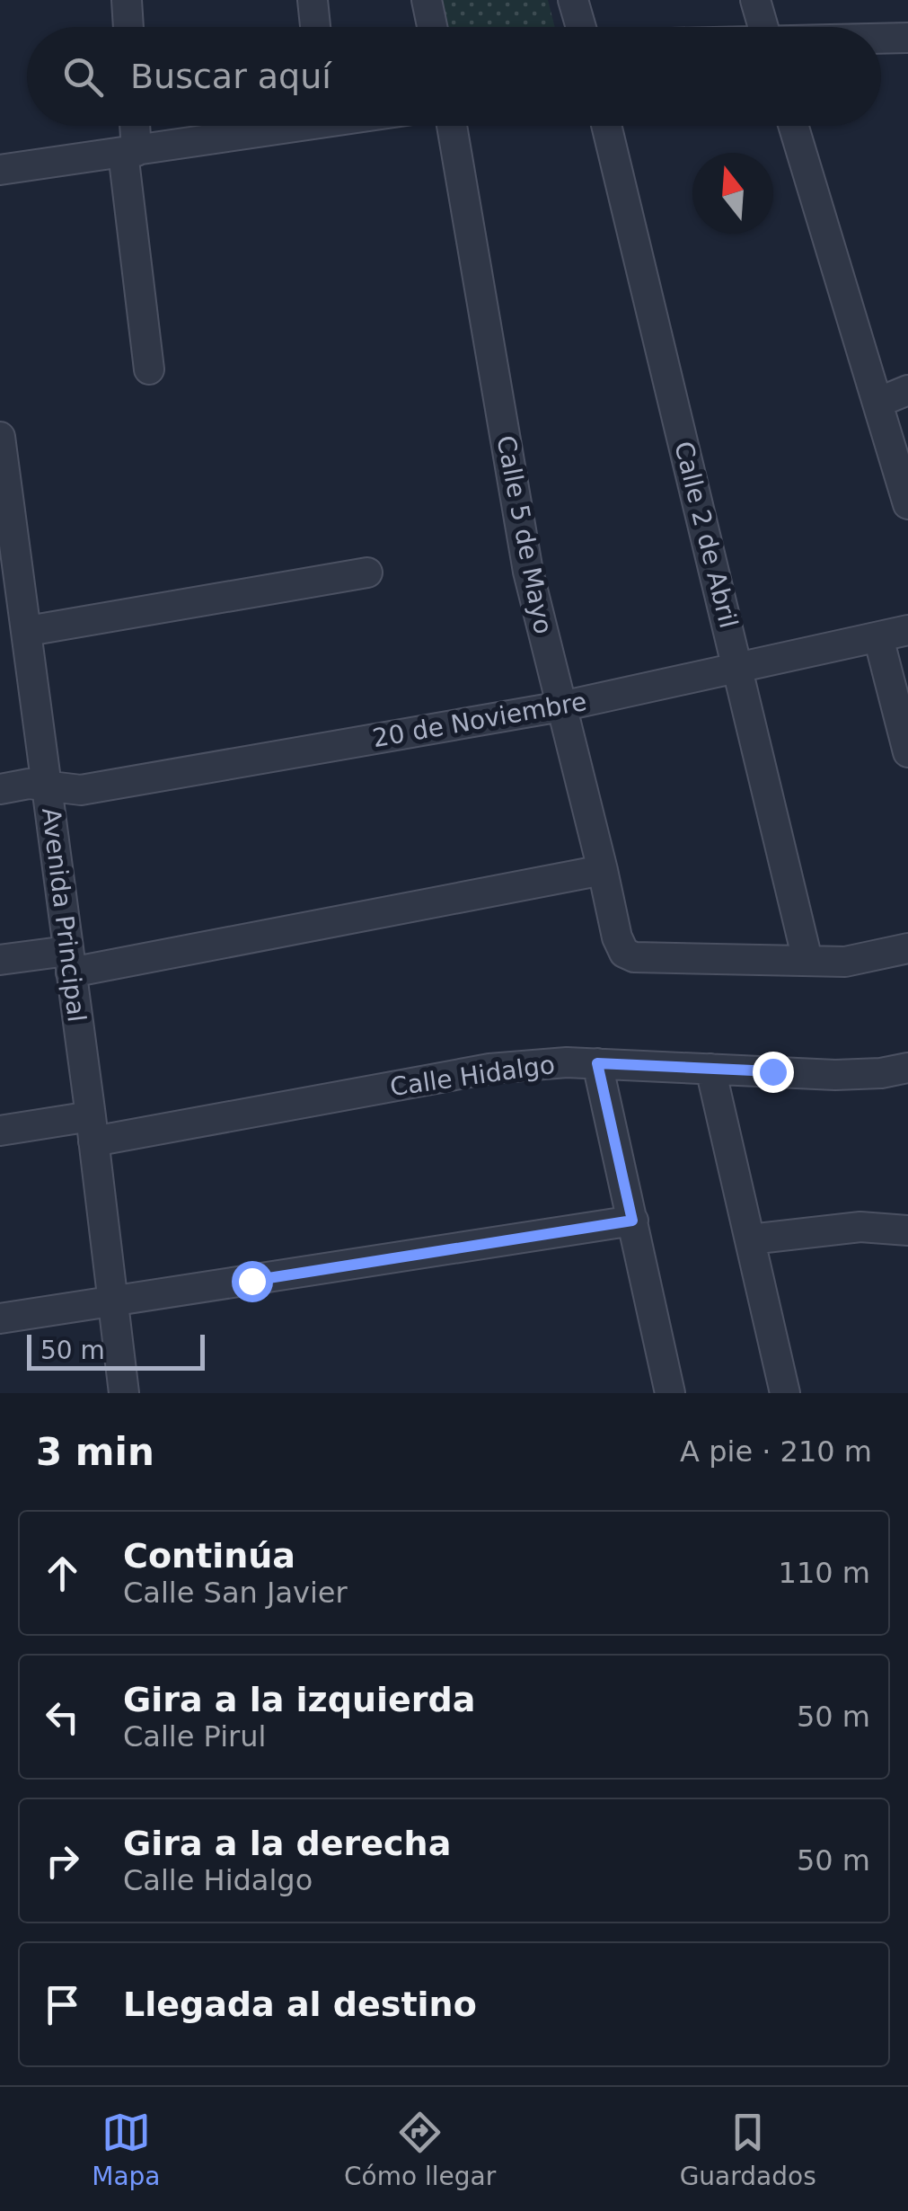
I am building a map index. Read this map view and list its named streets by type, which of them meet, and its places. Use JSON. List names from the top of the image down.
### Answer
{
  "streets": {
    "street": [
      "Calle 5 de Mayo",
      "Calle 2 de Abril",
      "20 de Noviembre",
      "Avenida Principal",
      "Calle Hidalgo"
    ]
  },
  "crossings": [
    ["Calle 5 de Mayo", "Calle 2 de Abril"],
    ["Calle 5 de Mayo", "20 de Noviembre"],
    ["Calle 2 de Abril", "20 de Noviembre"],
    ["20 de Noviembre", "Avenida Principal"],
    ["Avenida Principal", "Calle Hidalgo"]
  ],
  "scale_bar": "50 m",
  "north": "top",
  "page": {
    "search": "Buscar aquí",
    "scale": "50 m",
    "heading": ["3 min", "A pie · 210 m"],
    "list": [
      ["Continúa", "Calle San Javier", "110 m"],
      ["Gira a la izquierda", "Calle Pirul", "50 m"],
      ["Gira a la derecha", "Calle Hidalgo", "50 m"],
      "Llegada al destino"
    ],
    "nav": ["Mapa", "Cómo llegar", "Guardados"]
  }
}
